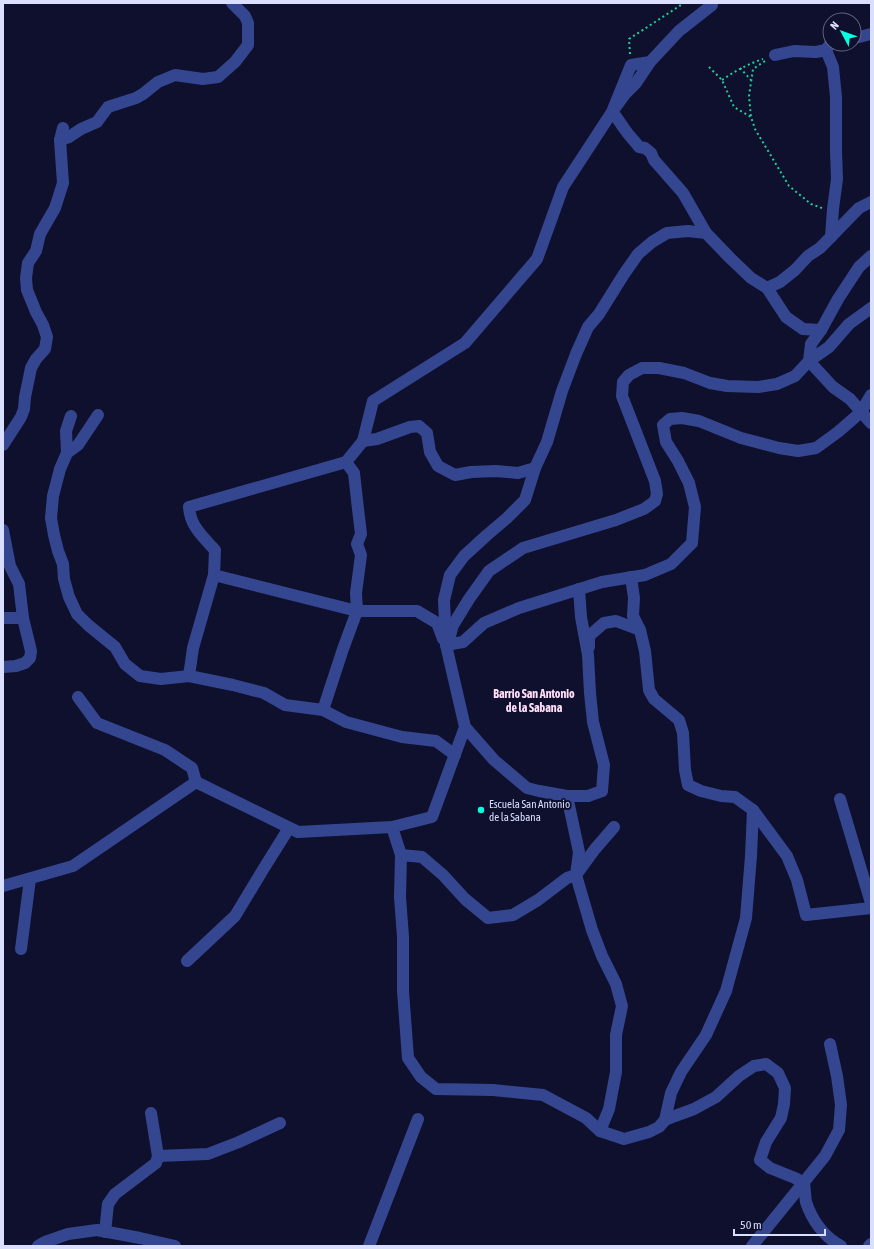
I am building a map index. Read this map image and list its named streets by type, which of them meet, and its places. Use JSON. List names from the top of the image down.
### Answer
{
  "districts": ["Barrio San Antonio de la Sabana"],
  "places": ["Escuela San Antonio de la Sabana"],
  "scale_bar": "50 m",
  "north": "top left"
}
